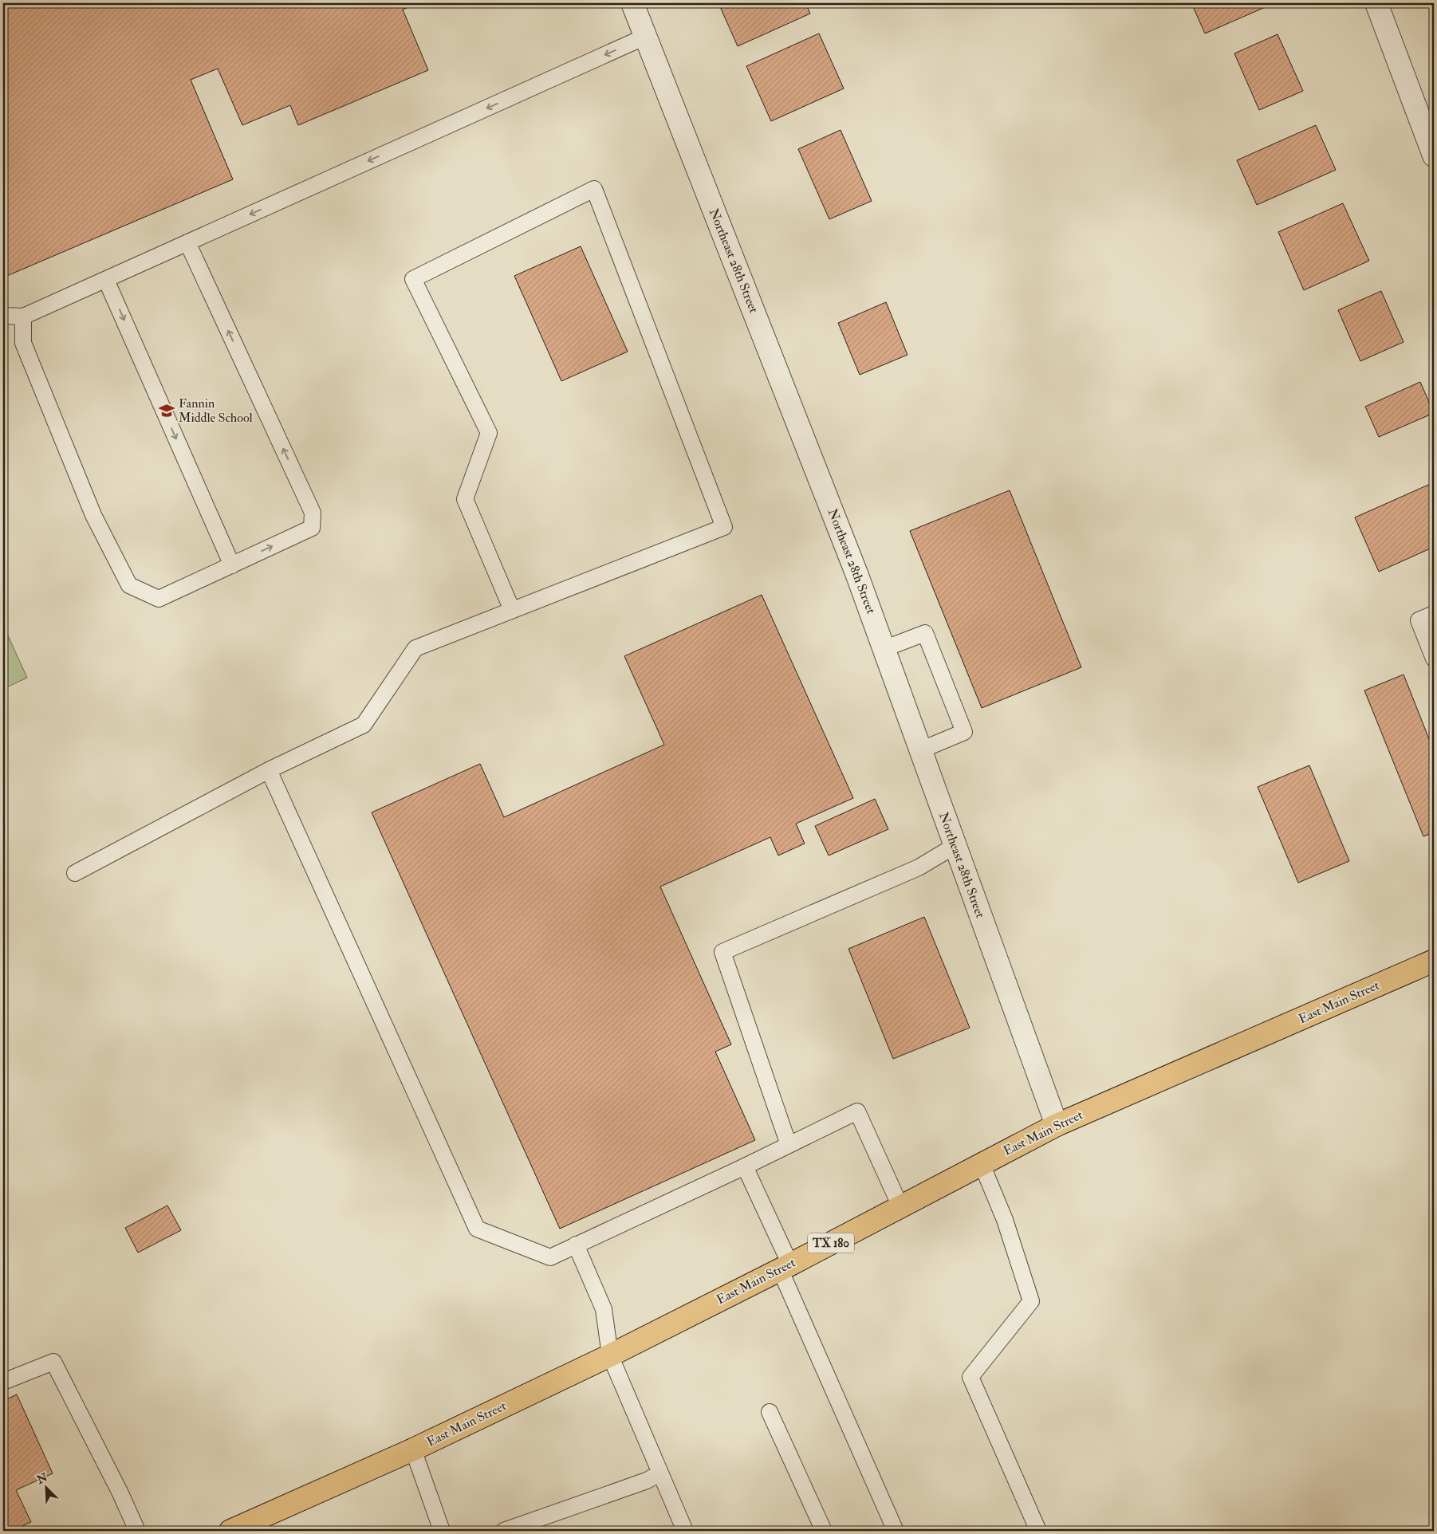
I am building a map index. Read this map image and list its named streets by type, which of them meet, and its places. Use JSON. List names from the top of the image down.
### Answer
{
  "streets": {
    "main road": ["East Main Street", "TX 180"],
    "street": ["Northeast 28th Street"]
  },
  "crossings": [
    ["Northeast 28th Street", "East Main Street"]
  ],
  "places": {
    "school or university": ["Fannin Middle School"]
  },
  "north": "top left"
}
